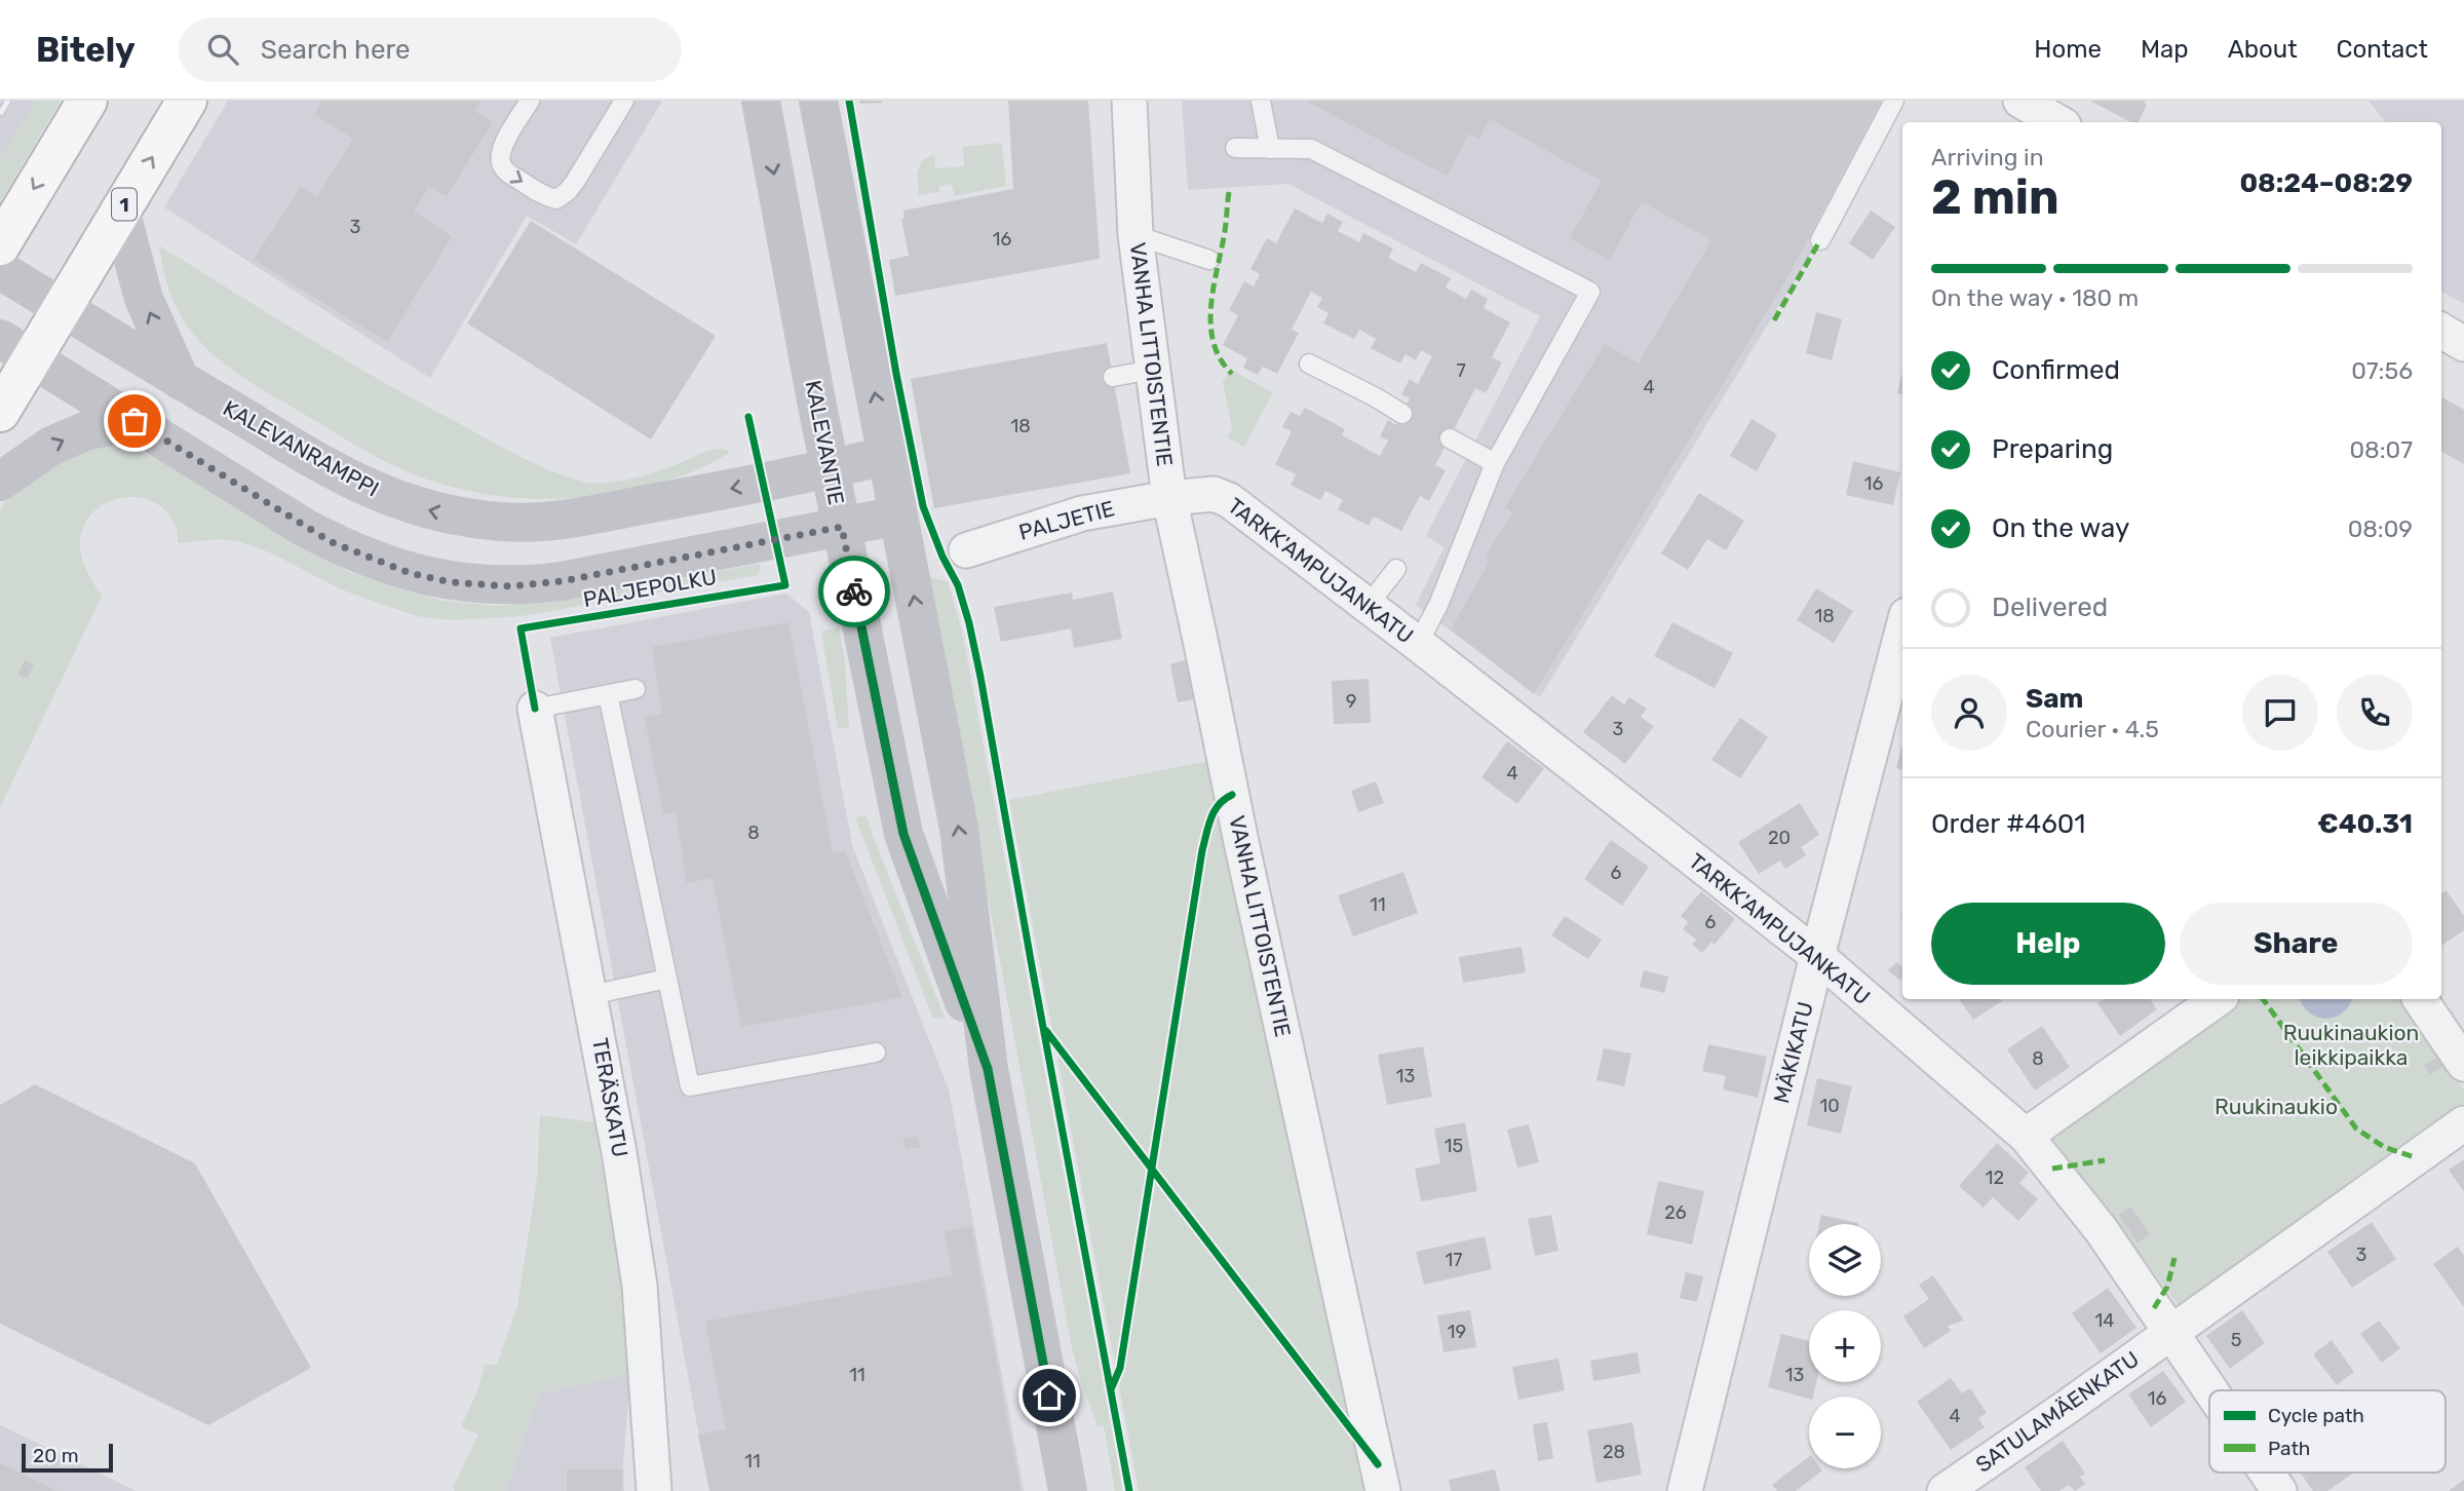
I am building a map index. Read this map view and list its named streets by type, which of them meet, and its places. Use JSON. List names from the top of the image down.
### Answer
{
  "streets": {
    "highway": ["1"],
    "main road": ["KALEVANTIE", "KALEVANRAMPPI"],
    "street": [
      "VANHA LITTOISTENTIE",
      "PALJETIE",
      "TARKK'AMPUJANKATU",
      "MÄKIKATU",
      "TERÄSKATU",
      "SATULAMÄENKATU"
    ],
    "cycle path": ["PALJEPOLKU"]
  },
  "crossings": [
    ["1", "KALEVANRAMPPI"],
    ["VANHA LITTOISTENTIE", "PALJETIE"],
    ["VANHA LITTOISTENTIE", "TARKK'AMPUJANKATU"],
    ["KALEVANTIE", "KALEVANRAMPPI"],
    ["PALJETIE", "TARKK'AMPUJANKATU"],
    ["TARKK'AMPUJANKATU", "MÄKIKATU"],
    ["TARKK'AMPUJANKATU", "SATULAMÄENKATU"]
  ],
  "parks": ["Ruukinaukion leikkipaikka", "Ruukinaukio"],
  "house_numbers": [
    "3",
    "16",
    "7",
    "4",
    "18",
    "16",
    "18",
    "9",
    "3",
    "4",
    "8",
    "20",
    "6",
    "11",
    "6",
    "8",
    "13",
    "10",
    "15",
    "12",
    "26",
    "3",
    "17",
    "14",
    "19",
    "5",
    "11",
    "13",
    "16",
    "4",
    "28",
    "11"
  ],
  "legend": ["Cycle path", "Path"],
  "scale_bar": "20 m",
  "page": {
    "header": "Bitely",
    "search": "Search here",
    "nav": [
      "Home",
      "Map",
      "About",
      "Contact"
    ],
    "heading": ["2 min", "Arriving in", "08:24–08:29"],
    "panel": [
      "Sam",
      "Courier · 4.5",
      "Order #4601",
      "€40.31"
    ],
    "bar": "On the way · 180 m",
    "list": [
      ["Confirmed", "07:56"],
      ["Preparing", "08:07"],
      ["On the way", "08:09"],
      "Delivered"
    ],
    "buttons": ["Help", "Share"],
    "map_buttons": ["+", "−"],
    "scale": "20 m"
  }
}
